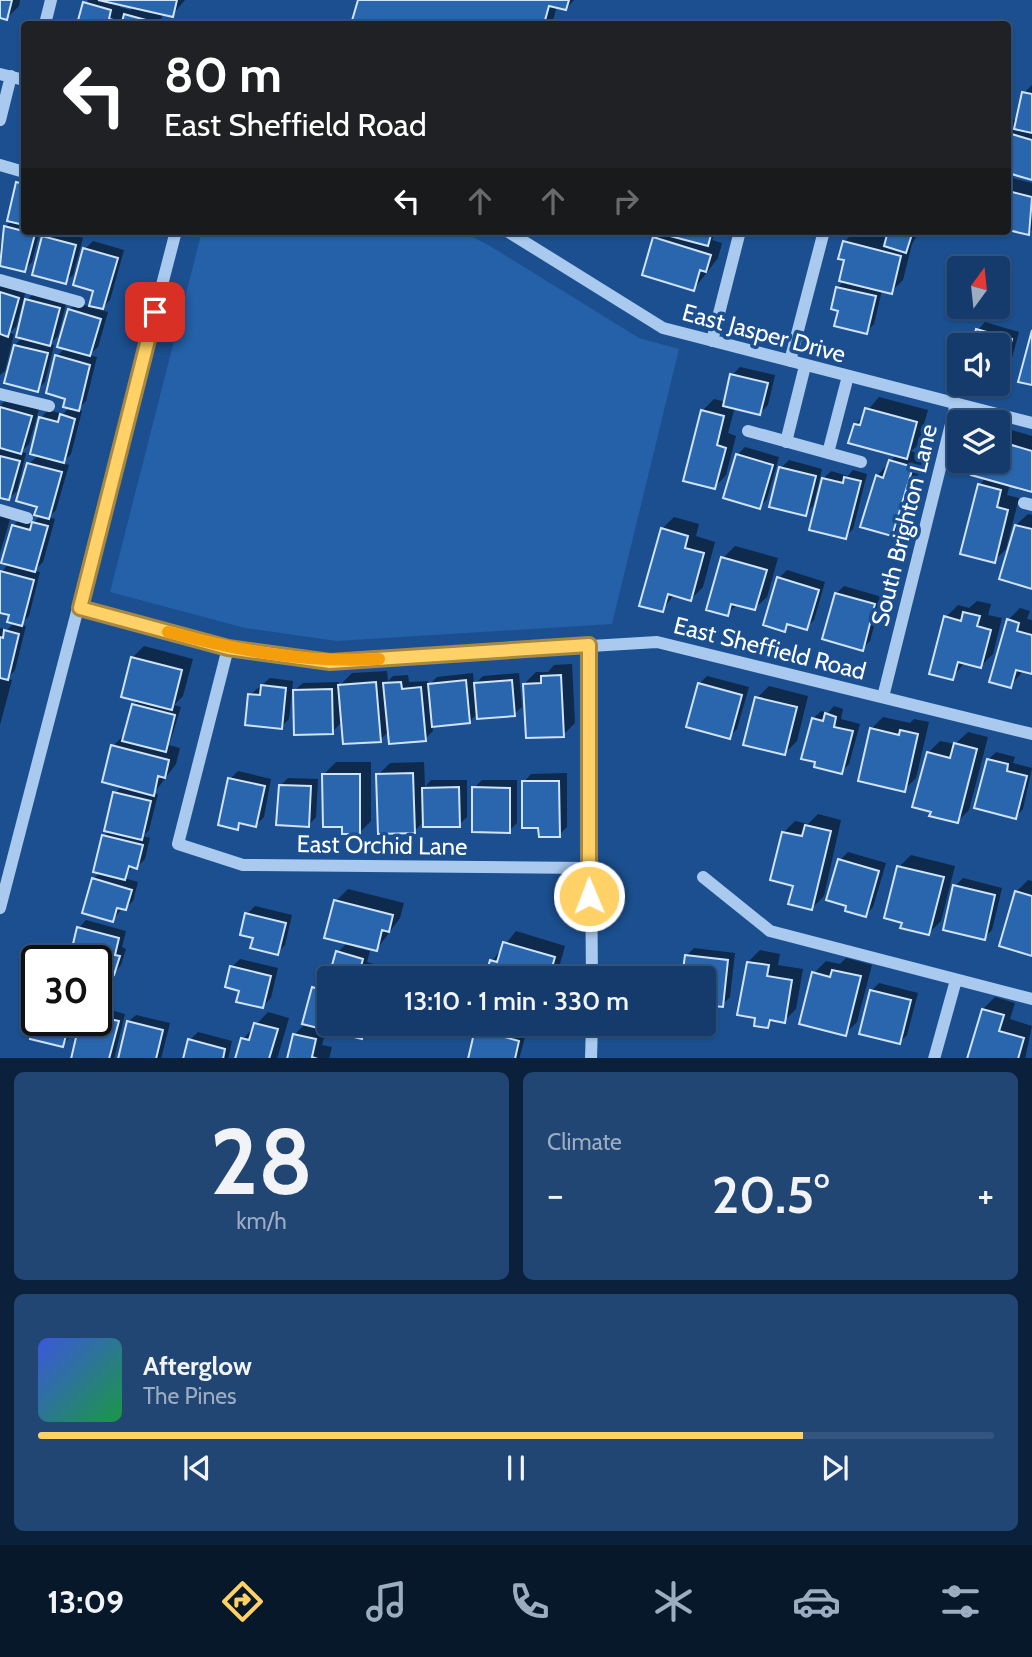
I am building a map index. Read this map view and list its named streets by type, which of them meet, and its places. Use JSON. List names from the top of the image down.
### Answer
{
  "streets": {
    "street": [
      "East Jasper Drive",
      "South Brighton Lane",
      "East Sheffield Road",
      "East Orchid Lane"
    ]
  },
  "crossings": [
    ["East Jasper Drive", "South Brighton Lane"],
    ["South Brighton Lane", "East Sheffield Road"],
    ["East Sheffield Road", "East Orchid Lane"]
  ],
  "north": "top",
  "page": {
    "turn": ["80 m", "East Sheffield Road"],
    "limit": "30",
    "trip": "13:10 · 1 min · 330 m",
    "tile": [
      ["28", "km/h"],
      "Climate"
    ],
    "heat": ["−", "20.5°", "+"],
    "song": ["Afterglow", "The Pines"],
    "tabs": "13:09"
  }
}
